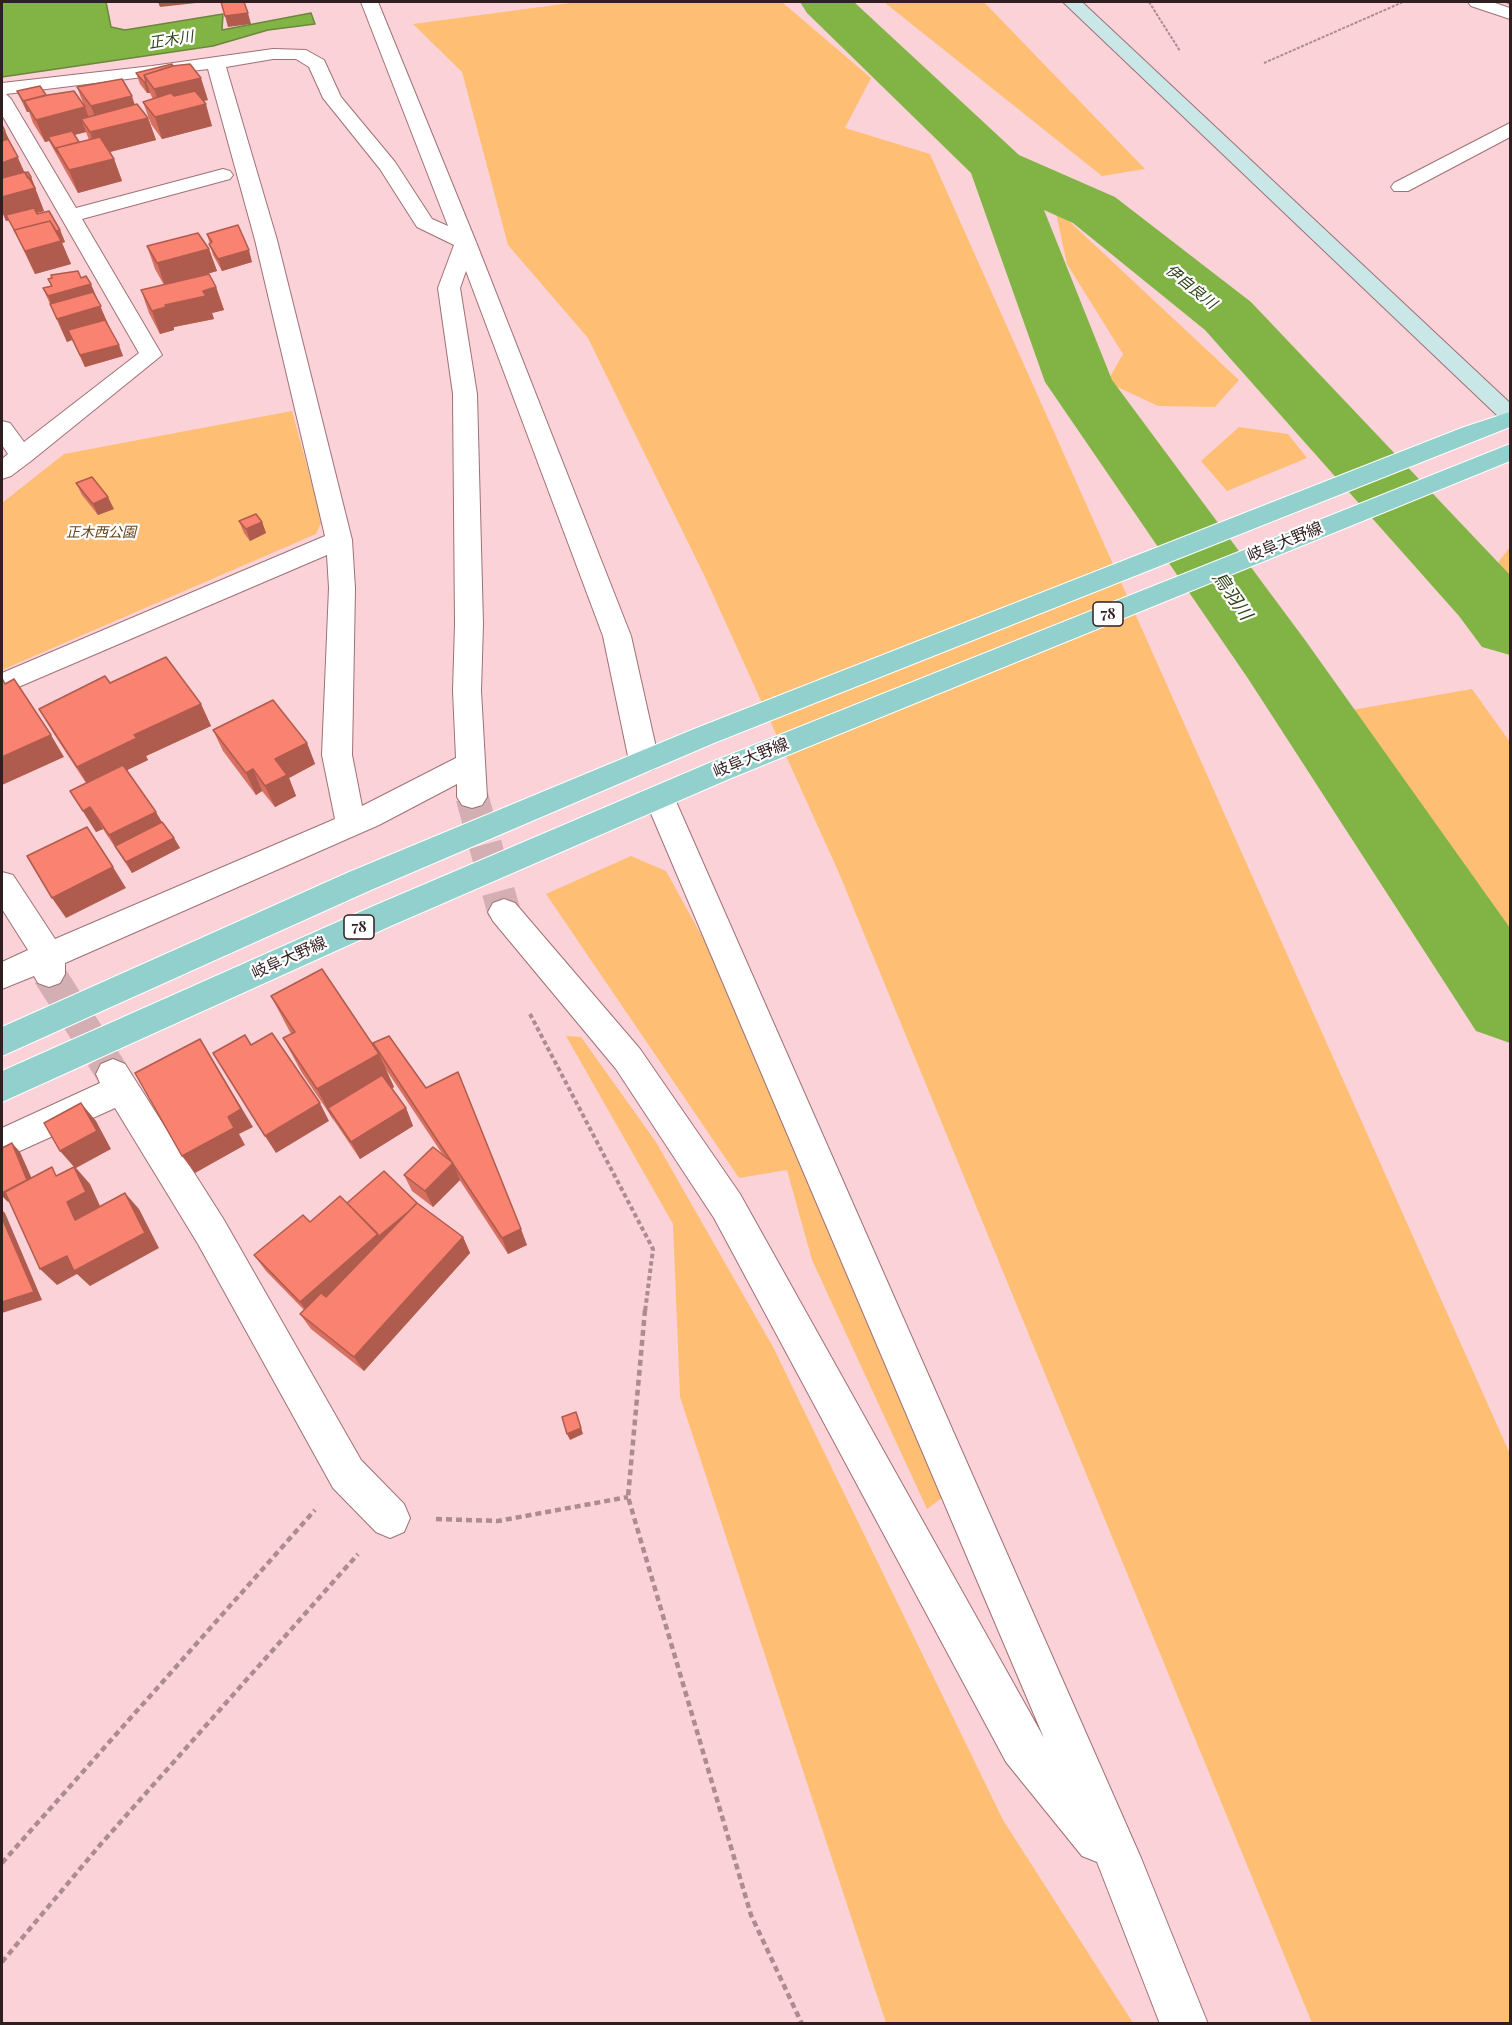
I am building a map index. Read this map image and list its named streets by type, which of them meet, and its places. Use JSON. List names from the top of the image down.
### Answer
{
  "streets": {
    "main road": ["岐阜大野線", "78"]
  },
  "water": ["正木川", "伊自良川", "鳥羽川"],
  "parks": ["正木西公園"]
}
